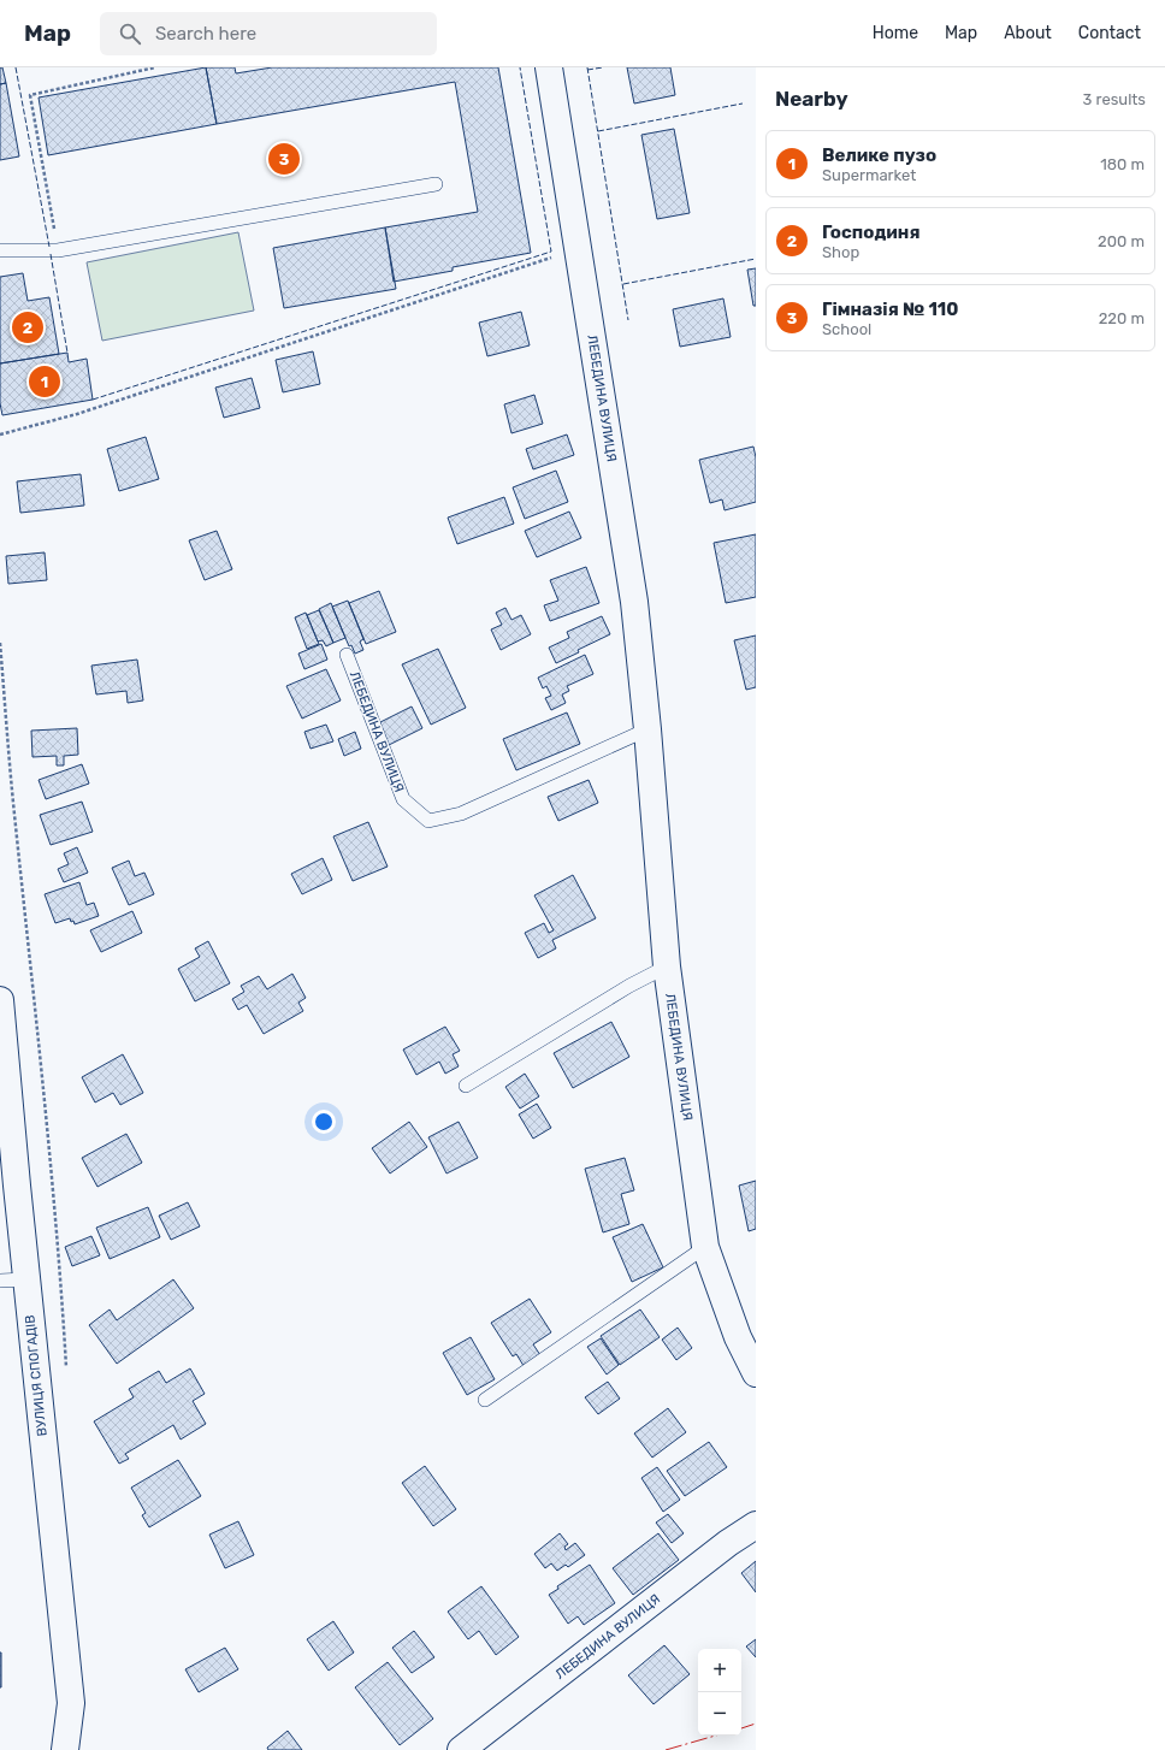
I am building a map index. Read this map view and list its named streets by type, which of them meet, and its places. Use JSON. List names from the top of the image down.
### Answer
{
  "streets": {
    "street": ["ЛЕБЕДИНА ВУЛИЦЯ", "ВУЛИЦЯ СПОГАДІВ"]
  },
  "page": {
    "header": "Map",
    "search": "Search here",
    "nav": [
      "Home",
      "Map",
      "About",
      "Contact"
    ],
    "heading": ["Nearby", "3 results"],
    "list": [
      {
        "mark": "1",
        "name": "Велике пузо",
        "note": "Supermarket",
        "value": "180 m"
      },
      {
        "mark": "2",
        "name": "Господиня",
        "note": "Shop",
        "value": "200 m"
      },
      {
        "mark": "3",
        "name": "Гімназія № 110",
        "note": "School",
        "value": "220 m"
      }
    ],
    "pins": ["3", "2", "1"],
    "map_buttons": ["+", "−"]
  }
}
